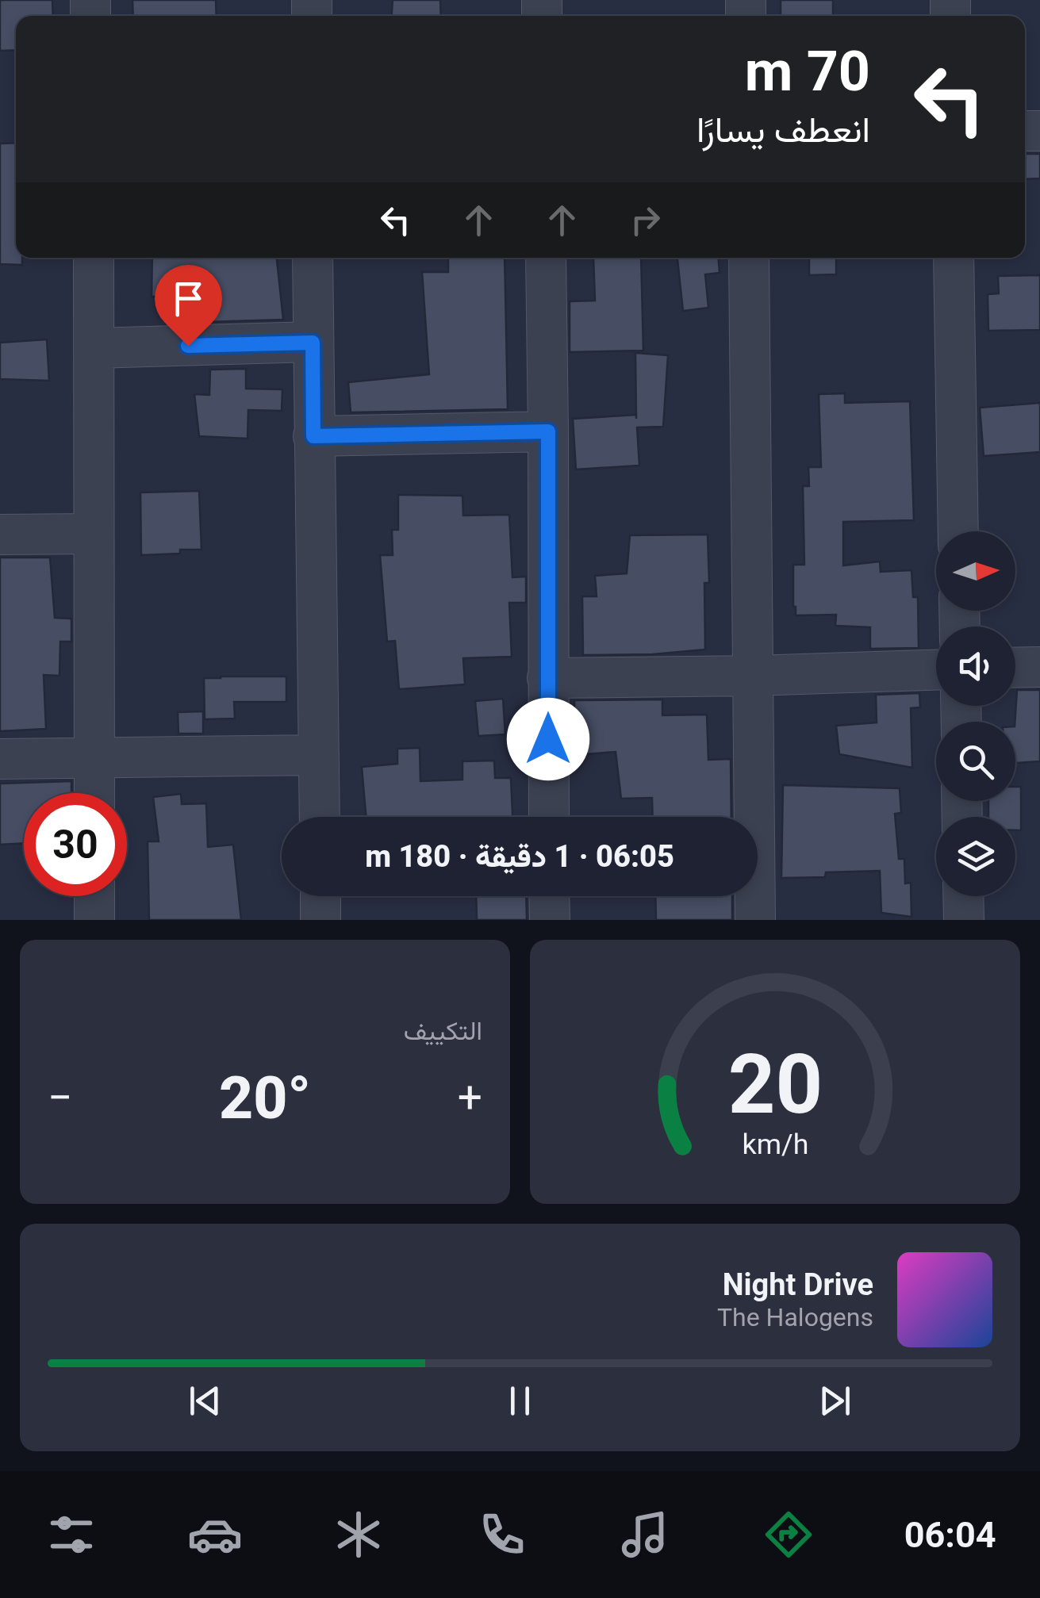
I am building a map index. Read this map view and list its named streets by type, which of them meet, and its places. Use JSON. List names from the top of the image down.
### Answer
{
  "north": "right",
  "page": {
    "turn": ["70 m", "انعطف يسارًا"],
    "limit": "30",
    "trip": "06:05 · 1 دقيقة · 180 m",
    "tile": "التكييف",
    "heat": ["−", "20°", "+"],
    "song": ["Night Drive", "The Halogens"],
    "tabs": "06:04",
    "gauge": ["20", "km/h"]
  }
}
